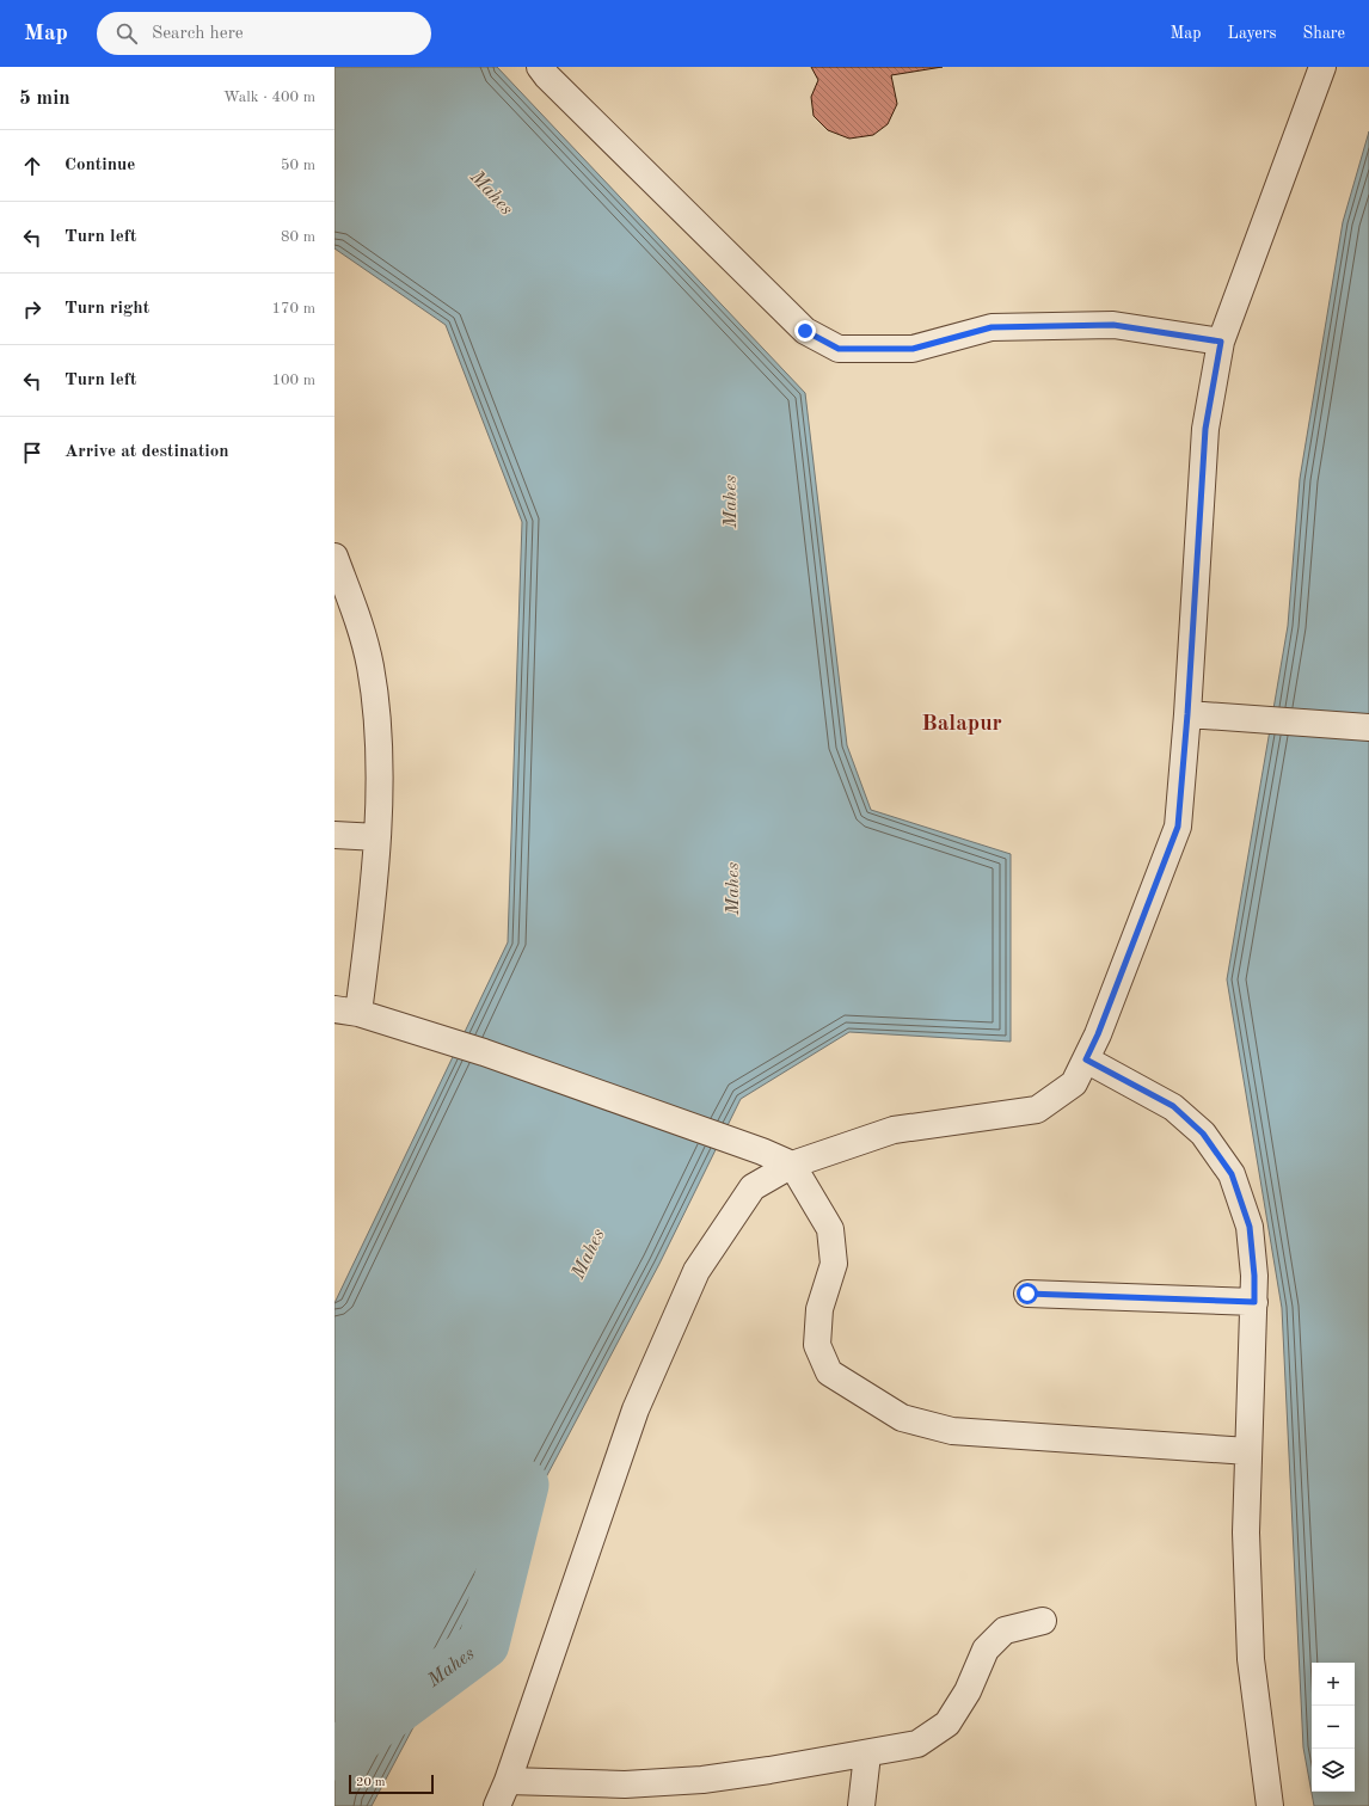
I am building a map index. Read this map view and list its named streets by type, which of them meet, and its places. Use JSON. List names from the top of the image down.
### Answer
{
  "districts": ["Balapur"],
  "water": ["Mahes"],
  "scale_bar": "20 m",
  "page": {
    "header": "Map",
    "search": "Search here",
    "nav": ["Map", "Layers", "Share"],
    "heading": ["5 min", "Walk · 400 m"],
    "list": [
      ["Continue", "50 m"],
      ["Turn left", "80 m"],
      ["Turn right", "170 m"],
      ["Turn left", "100 m"],
      "Arrive at destination"
    ],
    "map_buttons": ["+", "−"],
    "scale": "20 m"
  }
}
